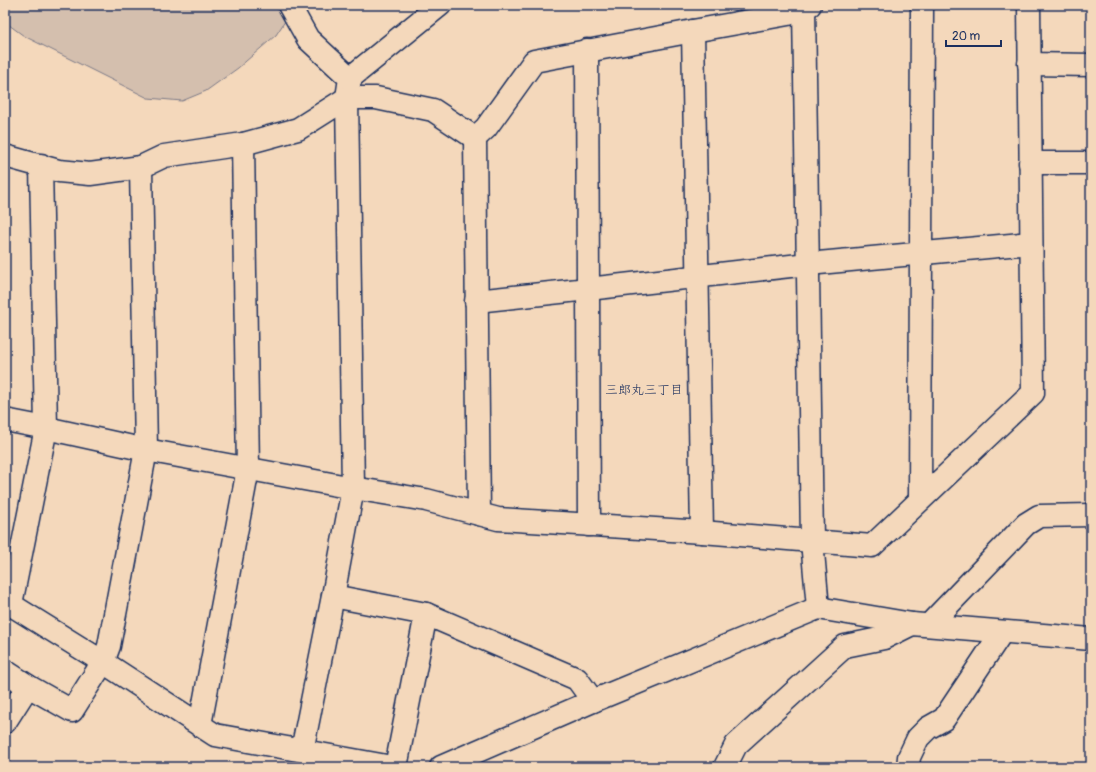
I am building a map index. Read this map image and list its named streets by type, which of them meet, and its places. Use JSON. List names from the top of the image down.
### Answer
{
  "districts": ["三郎丸三丁目"],
  "scale_bar": "20 m"
}
